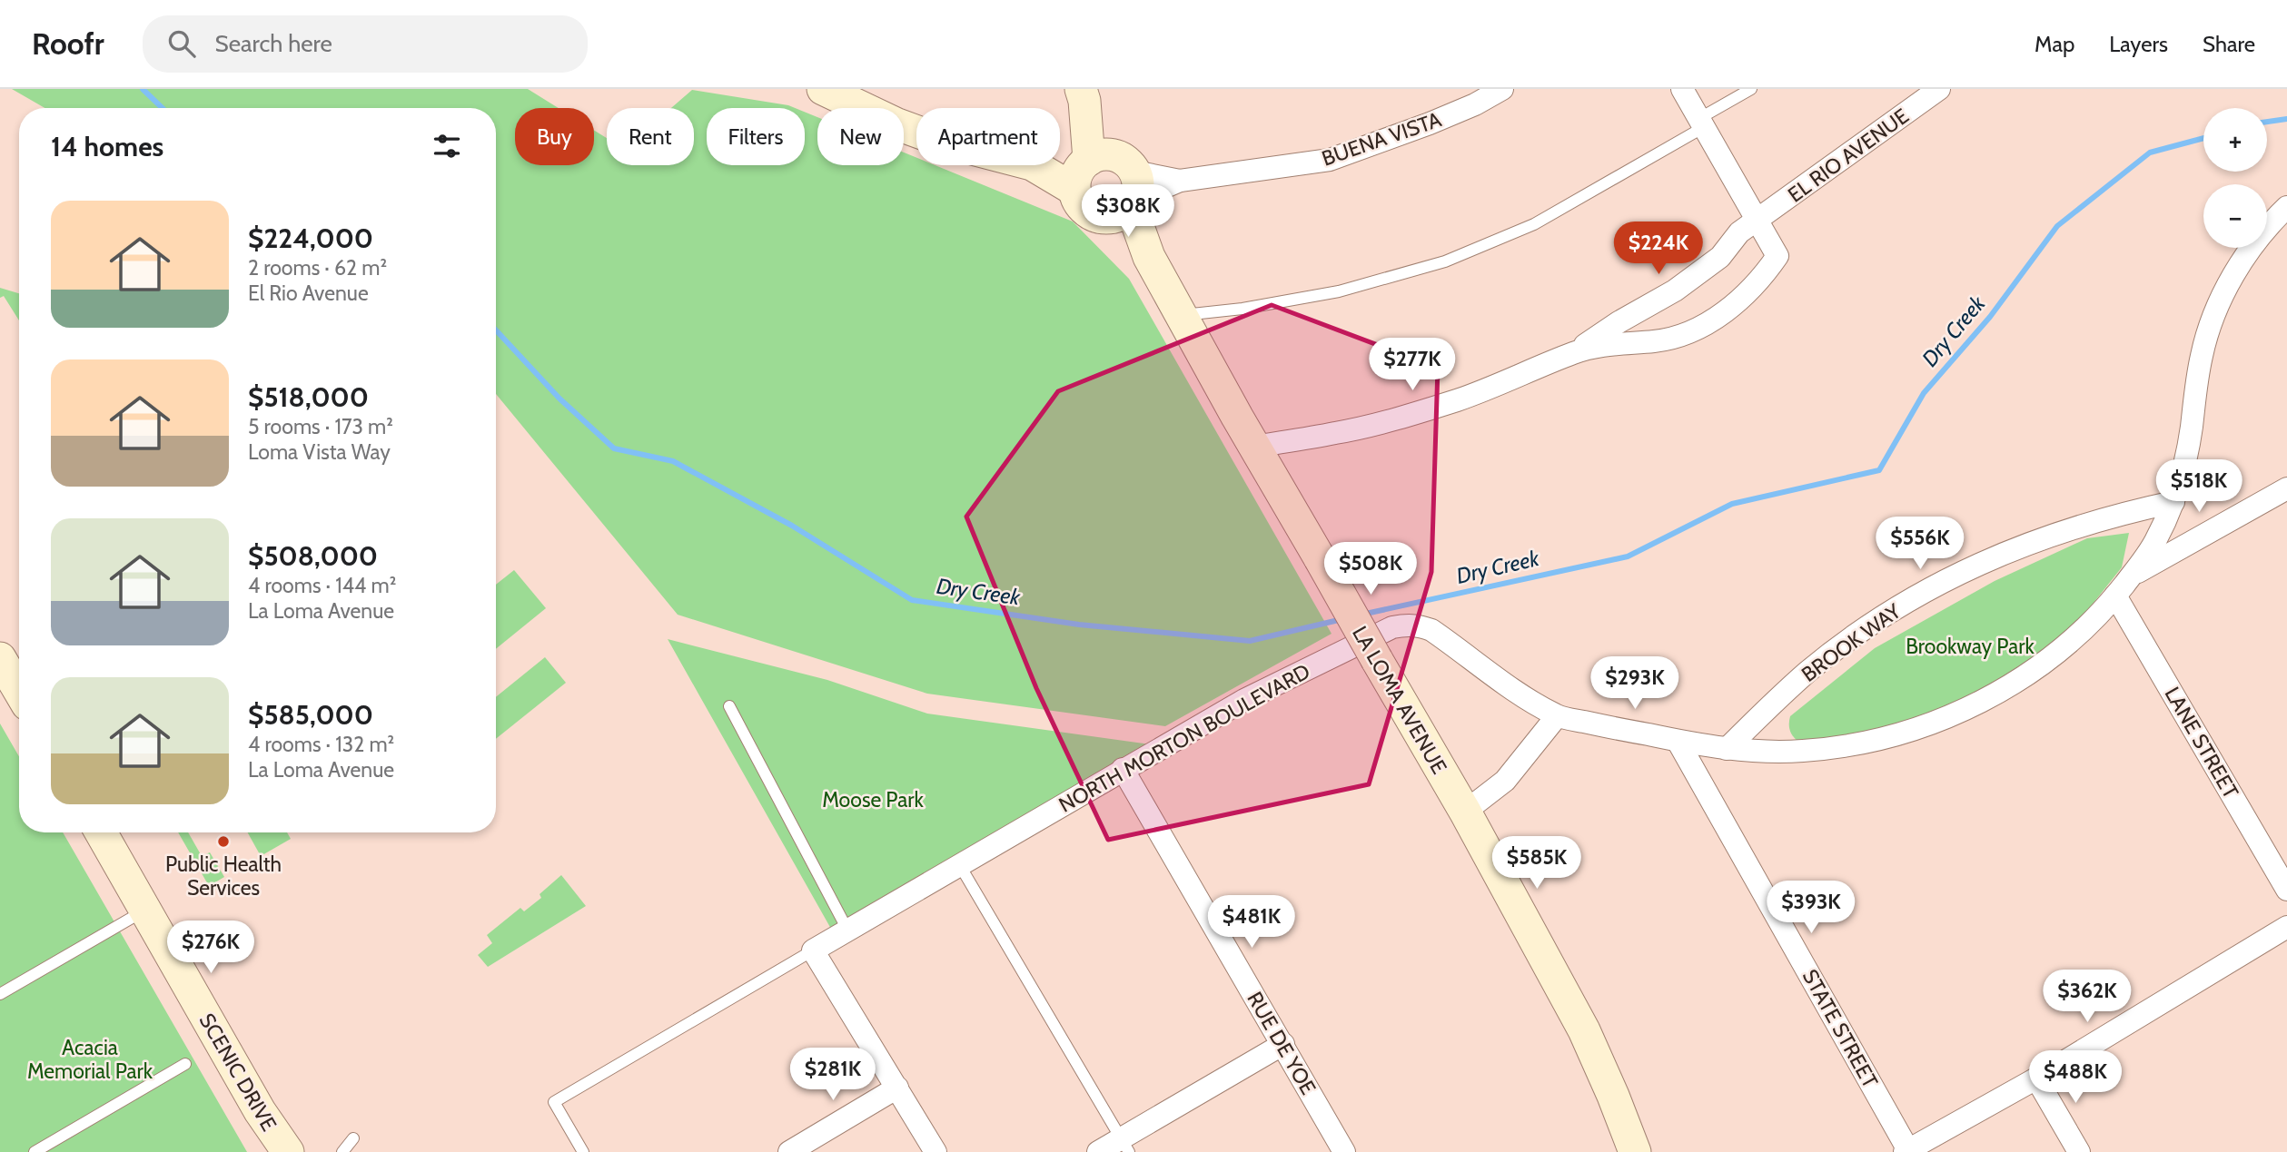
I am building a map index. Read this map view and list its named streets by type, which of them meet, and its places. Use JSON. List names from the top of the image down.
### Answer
{
  "streets": {
    "main road": ["LA LOMA AVENUE", "SCENIC DRIVE"],
    "street": [
      "BUENA VISTA",
      "EL RIO AVENUE",
      "BROOK WAY",
      "NORTH MORTON BOULEVARD",
      "LANE STREET",
      "STATE STREET",
      "RUE DE YOE"
    ]
  },
  "crossings": [
    ["BUENA VISTA", "LA LOMA AVENUE"],
    ["EL RIO AVENUE", "LA LOMA AVENUE"],
    ["BROOK WAY", "NORTH MORTON BOULEVARD"],
    ["NORTH MORTON BOULEVARD", "LANE STREET"],
    ["NORTH MORTON BOULEVARD", "STATE STREET"],
    ["NORTH MORTON BOULEVARD", "RUE DE YOE"]
  ],
  "water": ["Dry Creek"],
  "parks": ["Brookway Park", "Moose Park", "Acacia Memorial Park"],
  "places": ["Public Health Services"],
  "page": {
    "header": "Roofr",
    "search": "Search here",
    "nav": ["Map", "Layers", "Share"],
    "map_buttons": ["+", "−"],
    "chip": [
      "Buy",
      "Rent",
      "Filters",
      "New",
      "Apartment"
    ],
    "heading": "14 homes",
    "price": [
      "$308K",
      "$224K",
      "$277K",
      "$518K",
      "$556K",
      "$508K",
      "$293K",
      "$585K",
      "$393K",
      "$481K",
      "$276K",
      "$362K",
      "$281K",
      "$488K"
    ],
    "list": [
      {
        "name": "$224,000",
        "note": "2 rooms · 62 m² · El Rio Avenue"
      },
      {
        "name": "$518,000",
        "note": "5 rooms · 173 m² · Loma Vista Way"
      },
      {
        "name": "$508,000",
        "note": "4 rooms · 144 m² · La Loma Avenue"
      },
      {
        "name": "$585,000",
        "note": "4 rooms · 132 m² · La Loma Avenue"
      }
    ]
  }
}
